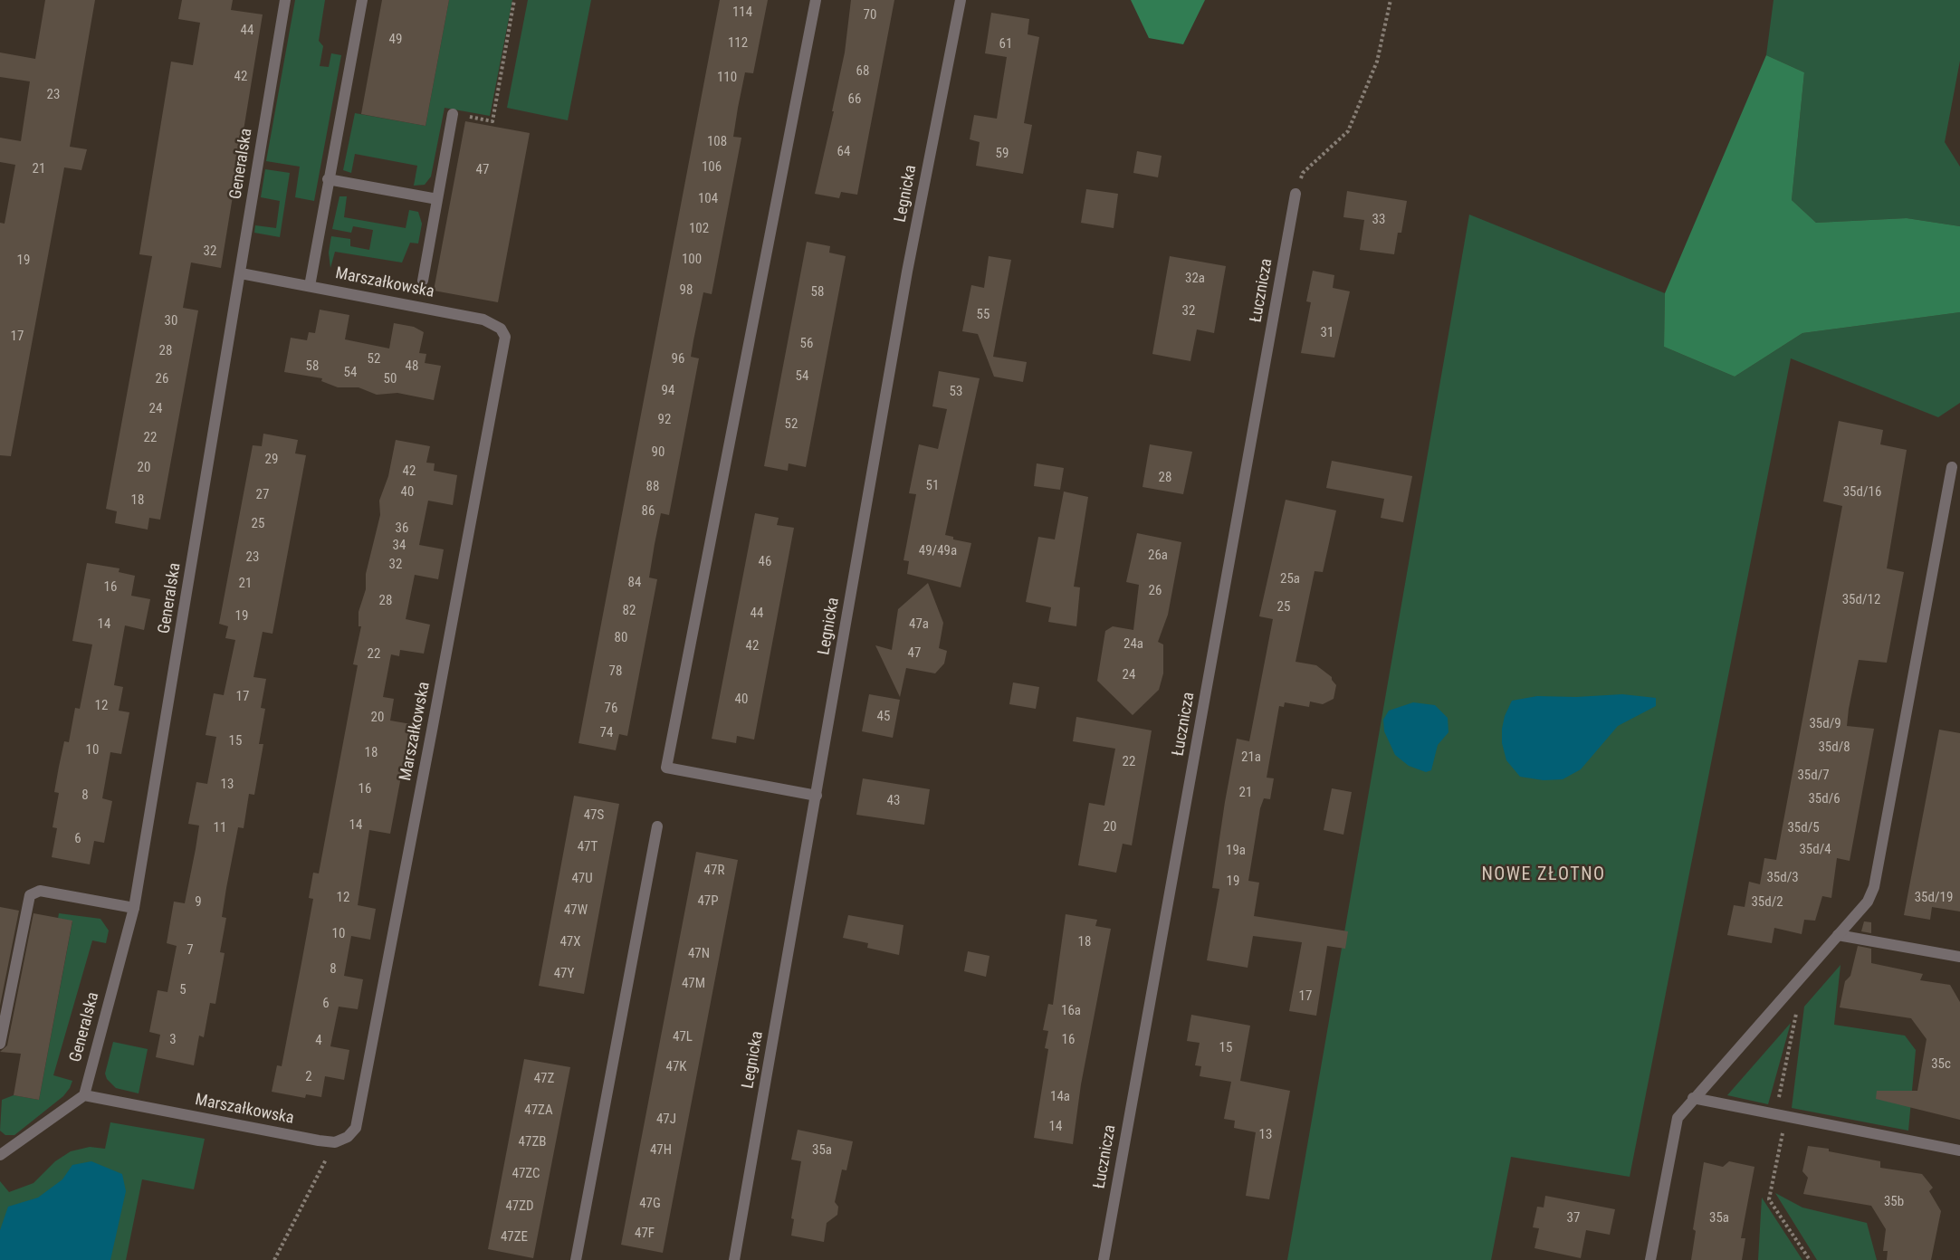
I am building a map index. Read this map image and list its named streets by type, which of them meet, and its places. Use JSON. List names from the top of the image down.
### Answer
{
  "streets": {
    "street": [
      "Generalska",
      "Legnicka",
      "Marszałkowska",
      "Łucznicza"
    ]
  },
  "crossings": [
    ["Generalska", "Marszałkowska"]
  ],
  "districts": ["NOWE ZŁOTNO"],
  "house_numbers": [
    "114",
    "70",
    "44",
    "49",
    "112",
    "61",
    "68",
    "42",
    "110",
    "23",
    "66",
    "108",
    "64",
    "59",
    "106",
    "21",
    "47",
    "104",
    "33",
    "102",
    "32",
    "100",
    "19",
    "32a",
    "98",
    "58",
    "32",
    "55",
    "30",
    "31",
    "17",
    "56",
    "28",
    "52",
    "96",
    "58",
    "48",
    "54",
    "54",
    "26",
    "50",
    "94",
    "53",
    "24",
    "92",
    "52",
    "22",
    "90",
    "29",
    "20",
    "42",
    "28",
    "51",
    "88",
    "40",
    "35d/16",
    "27",
    "18",
    "86",
    "25",
    "36",
    "34",
    "49/49a",
    "26a",
    "23",
    "46",
    "32",
    "25a",
    "84",
    "21",
    "16",
    "26",
    "35d/12",
    "28",
    "25",
    "82",
    "44",
    "19",
    "14",
    "47a",
    "80",
    "24a",
    "42",
    "47",
    "22",
    "78",
    "24",
    "17",
    "40",
    "12",
    "76",
    "45",
    "20",
    "35d/9",
    "74",
    "15",
    "35d/8",
    "10",
    "18",
    "21a",
    "22",
    "35d/7",
    "13",
    "16",
    "21",
    "8",
    "35d/6",
    "43",
    "47S",
    "14",
    "20",
    "11",
    "35d/5",
    "6",
    "47T",
    "35d/4",
    "19a",
    "47R",
    "35d/3",
    "47U",
    "19",
    "12",
    "35d/19",
    "47P",
    "9",
    "35d/2",
    "47W",
    "10",
    "47X",
    "18",
    "7",
    "47N",
    "8",
    "47Y",
    "47M",
    "5",
    "17",
    "6",
    "16a",
    "47L",
    "3",
    "16",
    "4",
    "15",
    "35c",
    "47K",
    "2",
    "47Z",
    "14a",
    "47ZA",
    "47J",
    "14",
    "13",
    "47ZB",
    "47H",
    "35a",
    "47ZC",
    "35b",
    "47G",
    "47ZD",
    "37",
    "35a",
    "47F",
    "47ZE"
  ]
}
